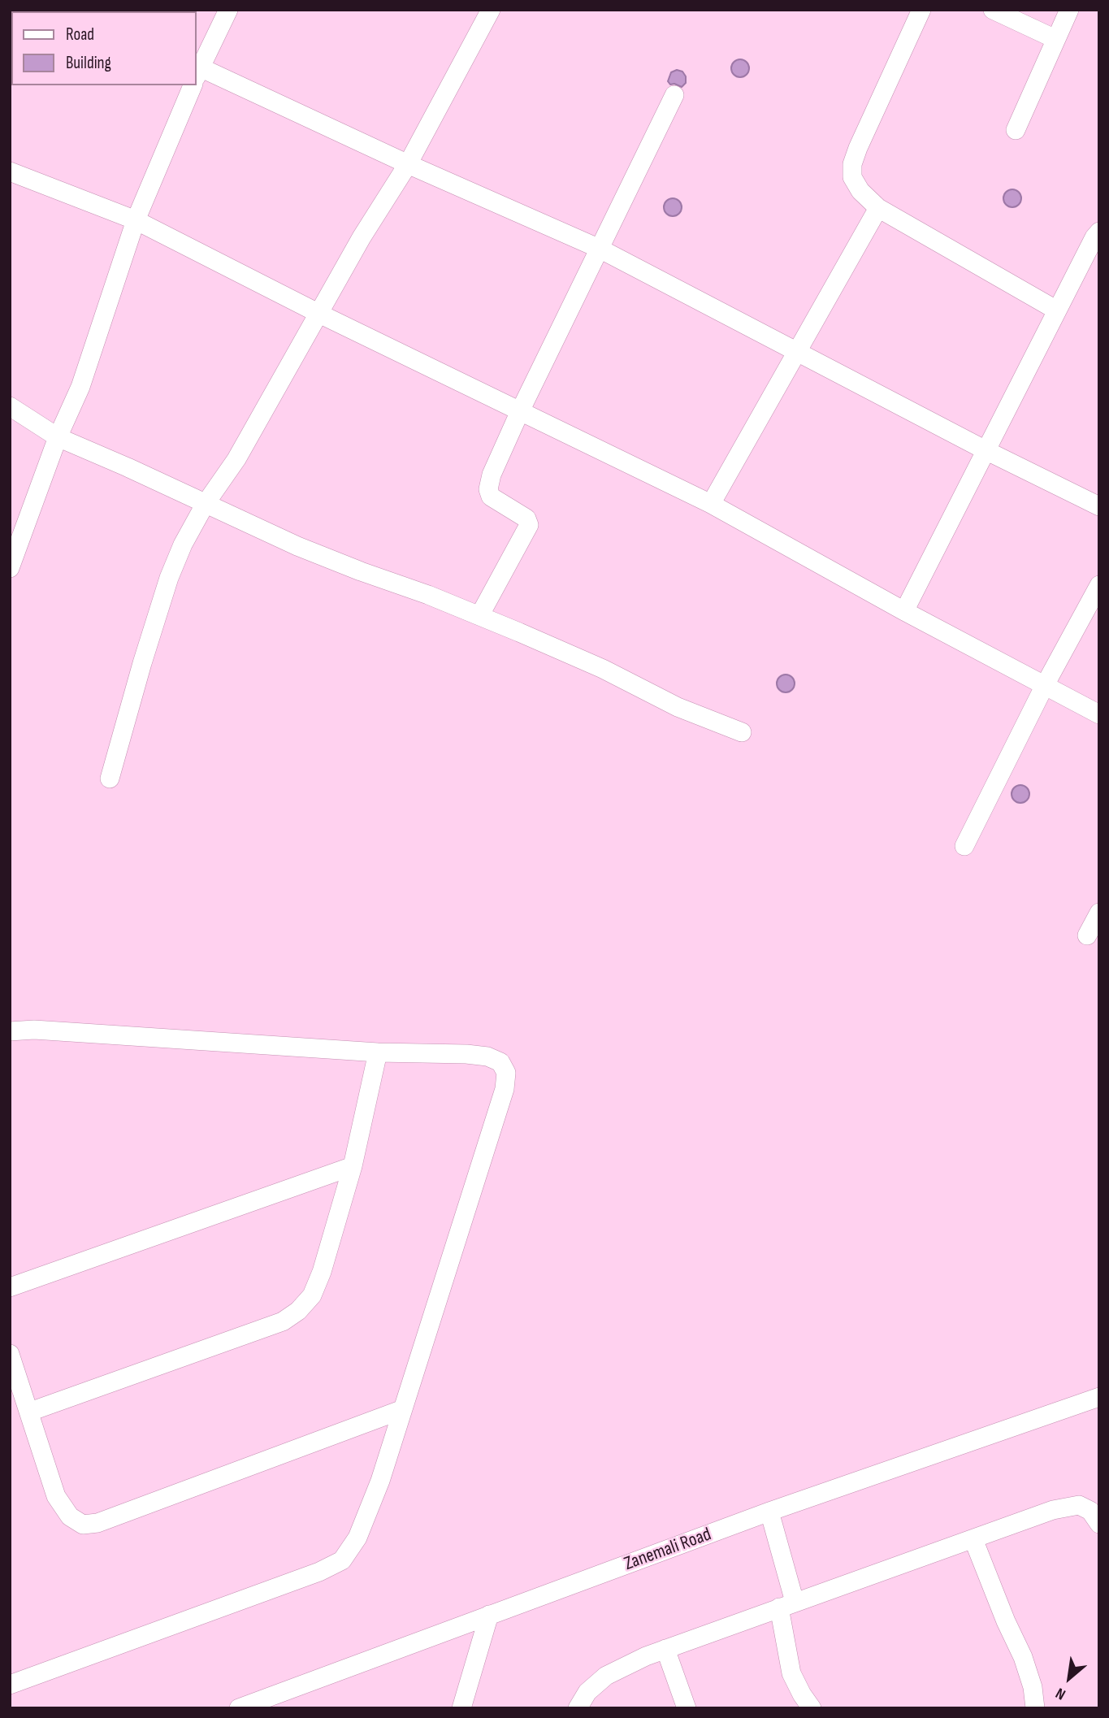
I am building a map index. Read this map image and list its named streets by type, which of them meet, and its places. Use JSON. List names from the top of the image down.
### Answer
{
  "streets": {
    "street": ["Zanemali Road"]
  },
  "legend": ["Road", "Building"],
  "north": "bottom left"
}
